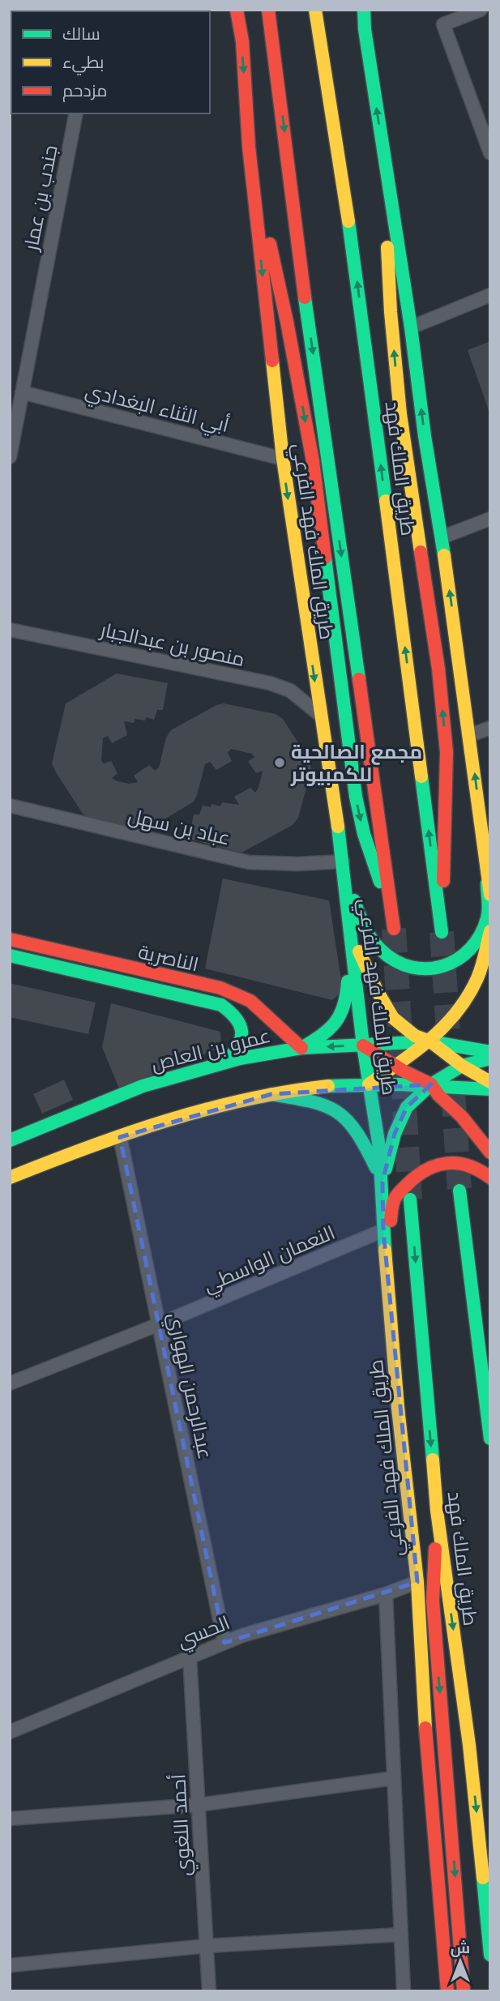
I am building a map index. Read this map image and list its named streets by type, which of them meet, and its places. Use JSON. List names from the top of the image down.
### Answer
{
  "streets": {
    "main road": [
      "طريق الملك فهد",
      "طريق الملك فهد الفرعي",
      "الناصرية",
      "عمرو بن العاص"
    ],
    "street": [
      "جندب بن عمار",
      "أبي الثناء البغدادي",
      "منصور بن عبدالجبار",
      "عباد بن سهل",
      "النعمان الواسطي",
      "عبدالرحمن الهواري",
      "الحسي",
      "أحمد اللغوي"
    ]
  },
  "crossings": [
    ["جندب بن عمار", "أبي الثناء البغدادي"],
    ["أبي الثناء البغدادي", "طريق الملك فهد الفرعي"],
    ["طريق الملك فهد الفرعي", "منصور بن عبدالجبار"],
    ["طريق الملك فهد الفرعي", "عباد بن سهل"],
    ["طريق الملك فهد الفرعي", "عمرو بن العاص"],
    ["طريق الملك فهد الفرعي", "النعمان الواسطي"],
    ["طريق الملك فهد الفرعي", "الحسي"],
    ["الناصرية", "عمرو بن العاص"],
    ["النعمان الواسطي", "عبدالرحمن الهواري"],
    ["عبدالرحمن الهواري", "الحسي"],
    ["الحسي", "أحمد اللغوي"]
  ],
  "one_way": ["طريق الملك فهد الفرعي"],
  "places": ["مجمع الصالحية للكمبيوتر"],
  "legend": ["سالك", "بطيء", "مزدحم"],
  "north": "top"
}
